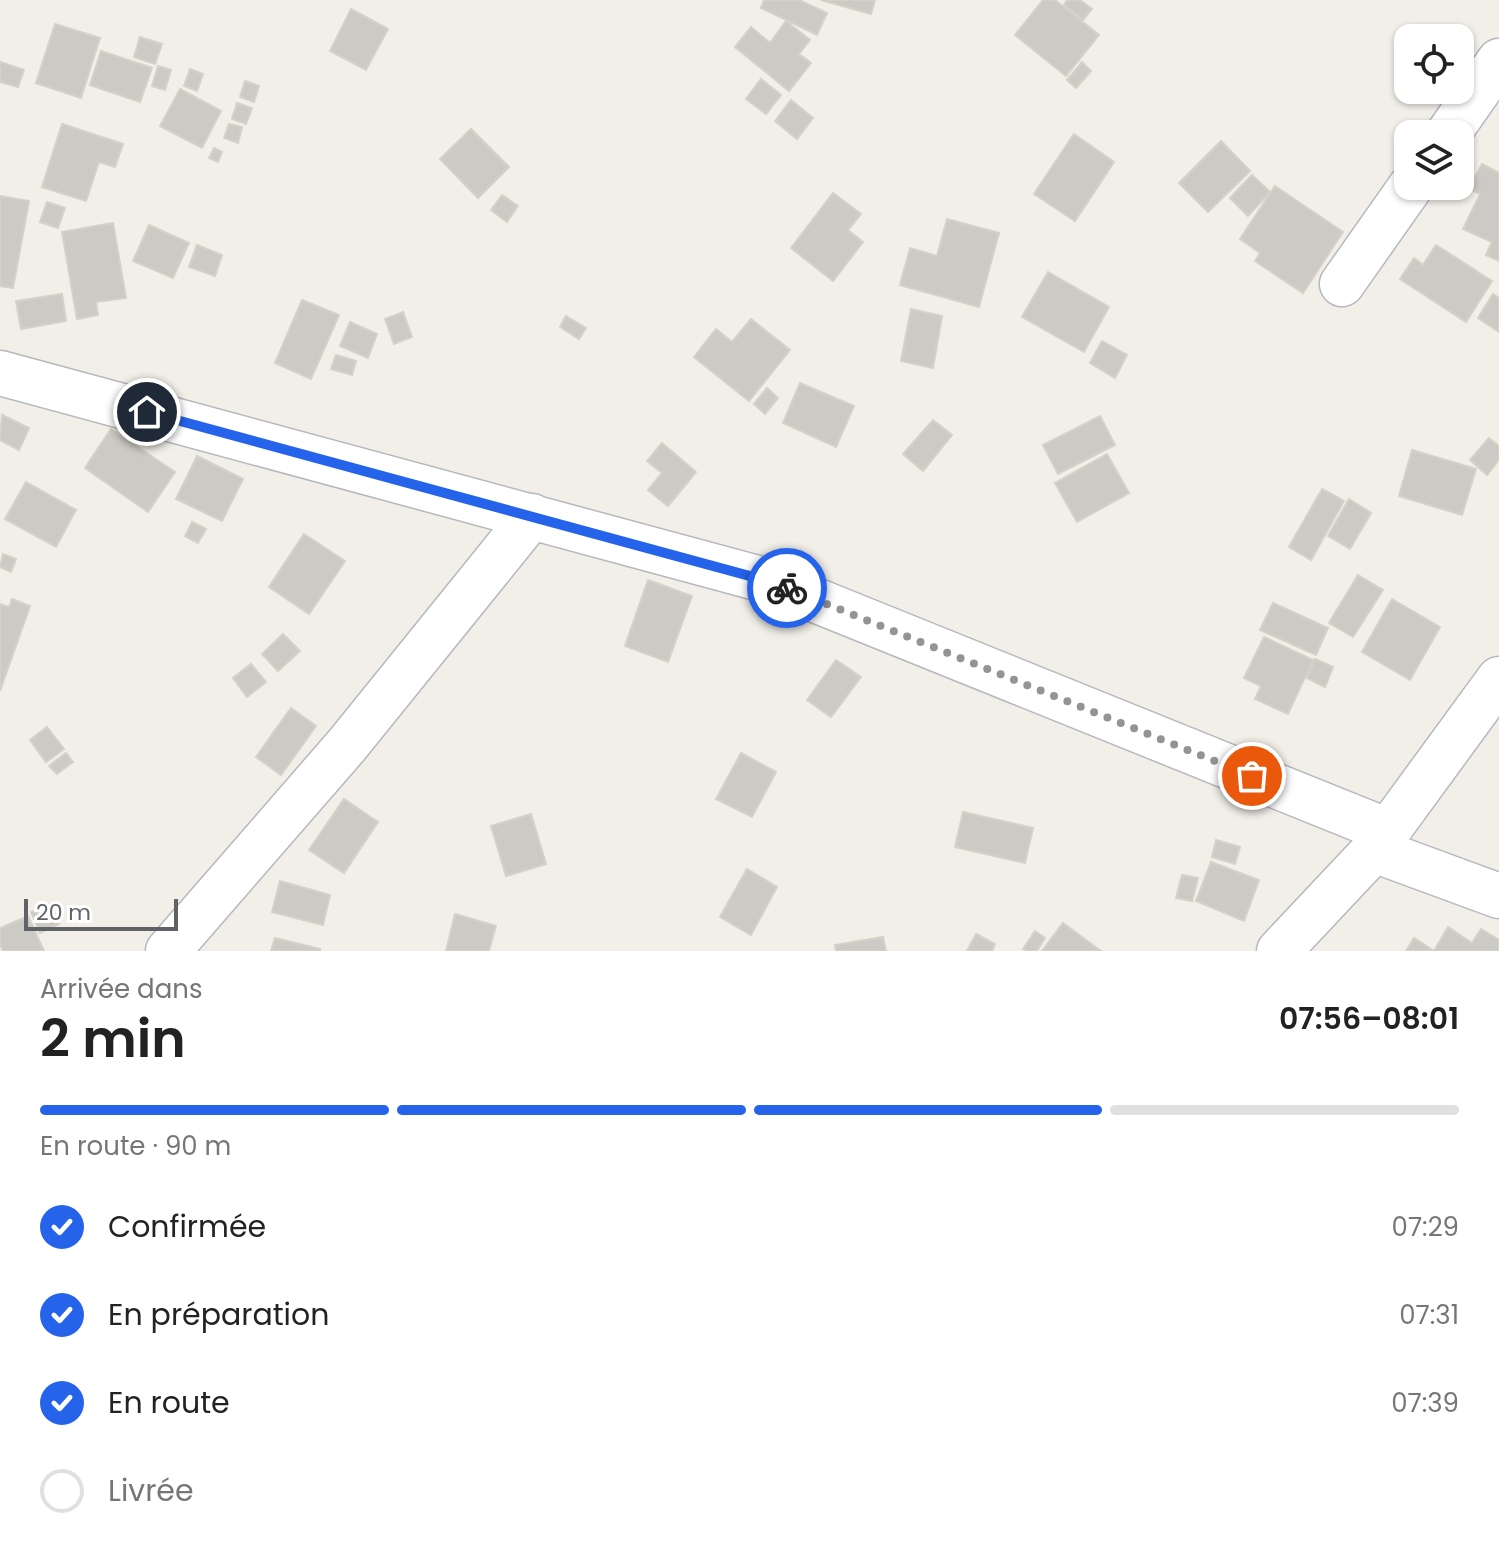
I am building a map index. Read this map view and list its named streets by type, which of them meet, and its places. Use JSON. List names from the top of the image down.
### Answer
{
  "scale_bar": "20 m",
  "page": {
    "scale": "20 m",
    "heading": ["2 min", "Arrivée dans", "07:56–08:01"],
    "bar": "En route · 90 m",
    "list": [
      ["Confirmée", "07:29"],
      ["En préparation", "07:31"],
      ["En route", "07:39"],
      "Livrée"
    ]
  }
}
